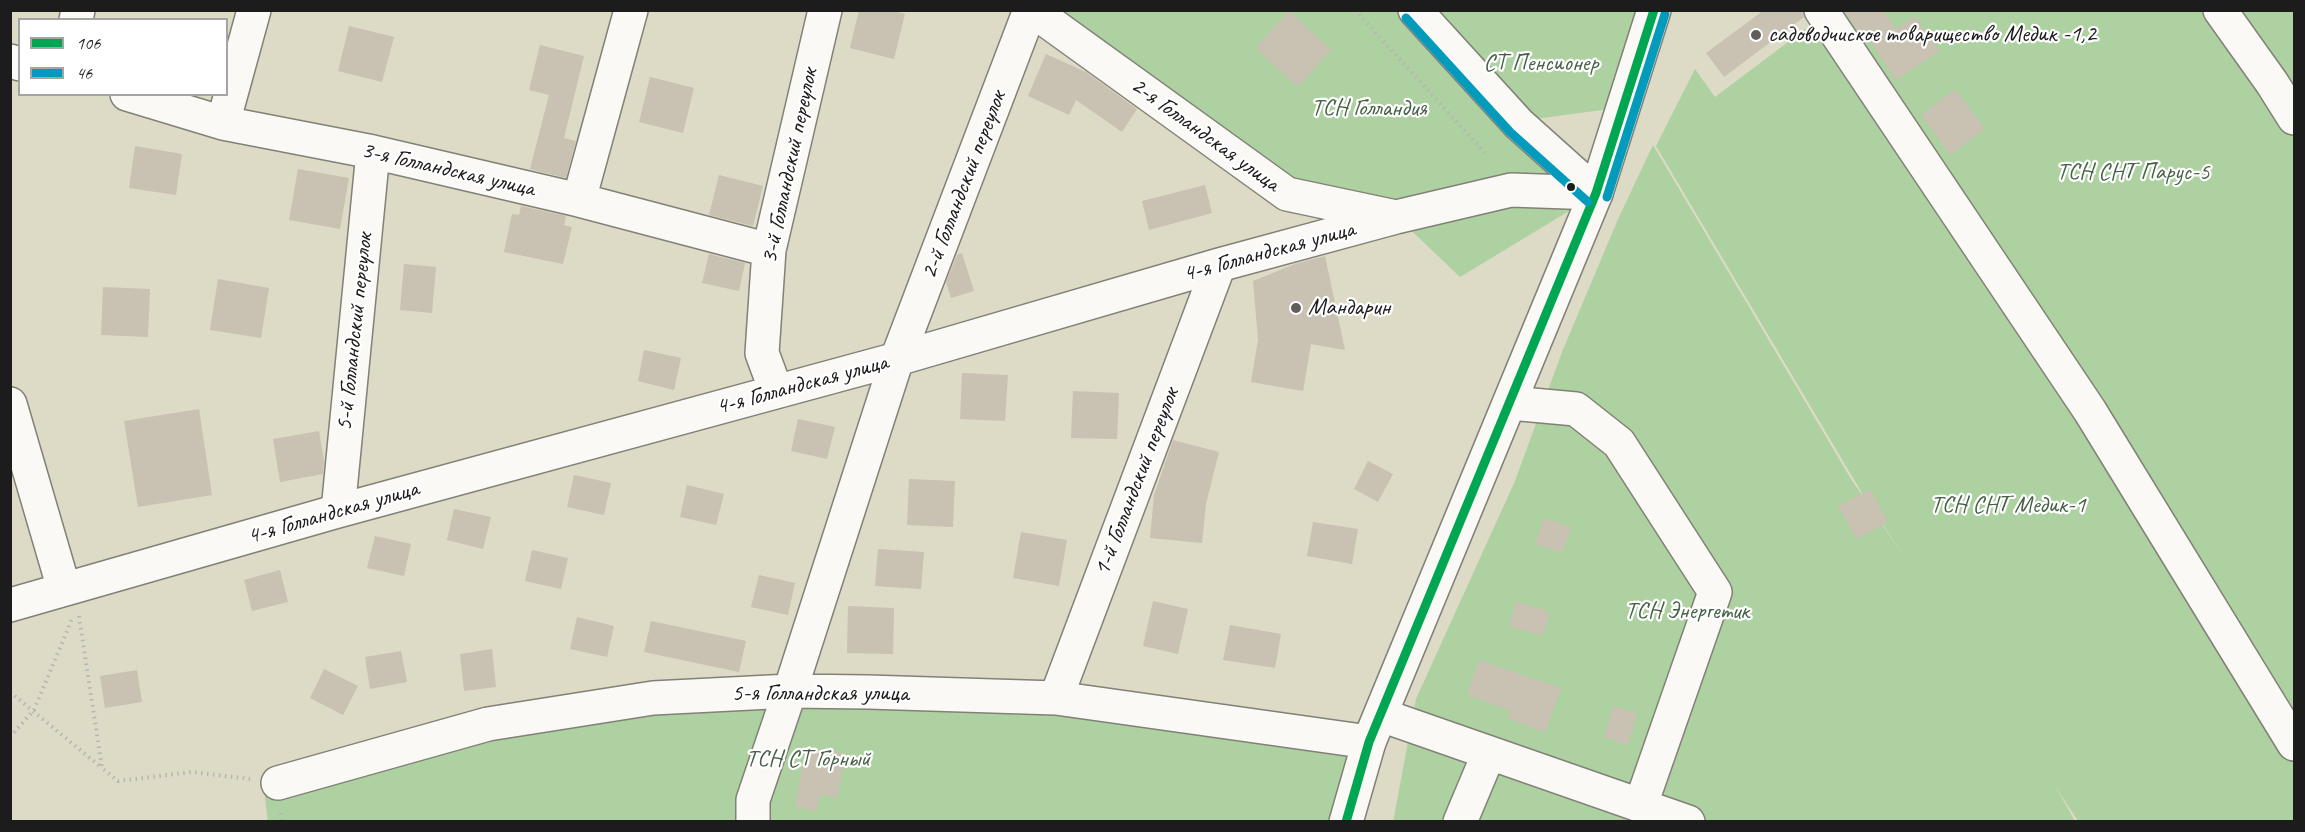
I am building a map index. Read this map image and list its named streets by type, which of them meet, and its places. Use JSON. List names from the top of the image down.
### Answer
{
  "streets": {
    "street": [
      "2-я Голландская улица",
      "3-й Голландский переулок",
      "3-я Голландская улица",
      "2-й Голландский переулок",
      "4-я Голландская улица",
      "5-й Голландский переулок",
      "1-й Голландский переулок",
      "5-я Голландская улица"
    ]
  },
  "crossings": [
    ["2-я Голландская улица", "2-й Голландский переулок"],
    ["2-я Голландская улица", "4-я Голландская улица"],
    ["3-й Голландский переулок", "3-я Голландская улица"],
    ["3-й Голландский переулок", "4-я Голландская улица"],
    ["3-я Голландская улица", "5-й Голландский переулок"],
    ["2-й Голландский переулок", "4-я Голландская улица"],
    ["2-й Голландский переулок", "5-я Голландская улица"],
    ["4-я Голландская улица", "5-й Голландский переулок"],
    ["4-я Голландская улица", "1-й Голландский переулок"],
    ["1-й Голландский переулок", "5-я Голландская улица"]
  ],
  "parks": [
    "СТ Пенсионер",
    "ТСН Голландия",
    "ТСН СНТ Парус-5",
    "ТСН СНТ Медик-1",
    "ТСН Энергетик",
    "ТСН СТ Горный"
  ],
  "places": ["садоводчиское товарищество Медик -1,2", "Мандарин"],
  "lines": ["transit line 106", "transit line 46"],
  "legend": ["106", "46"]
}
